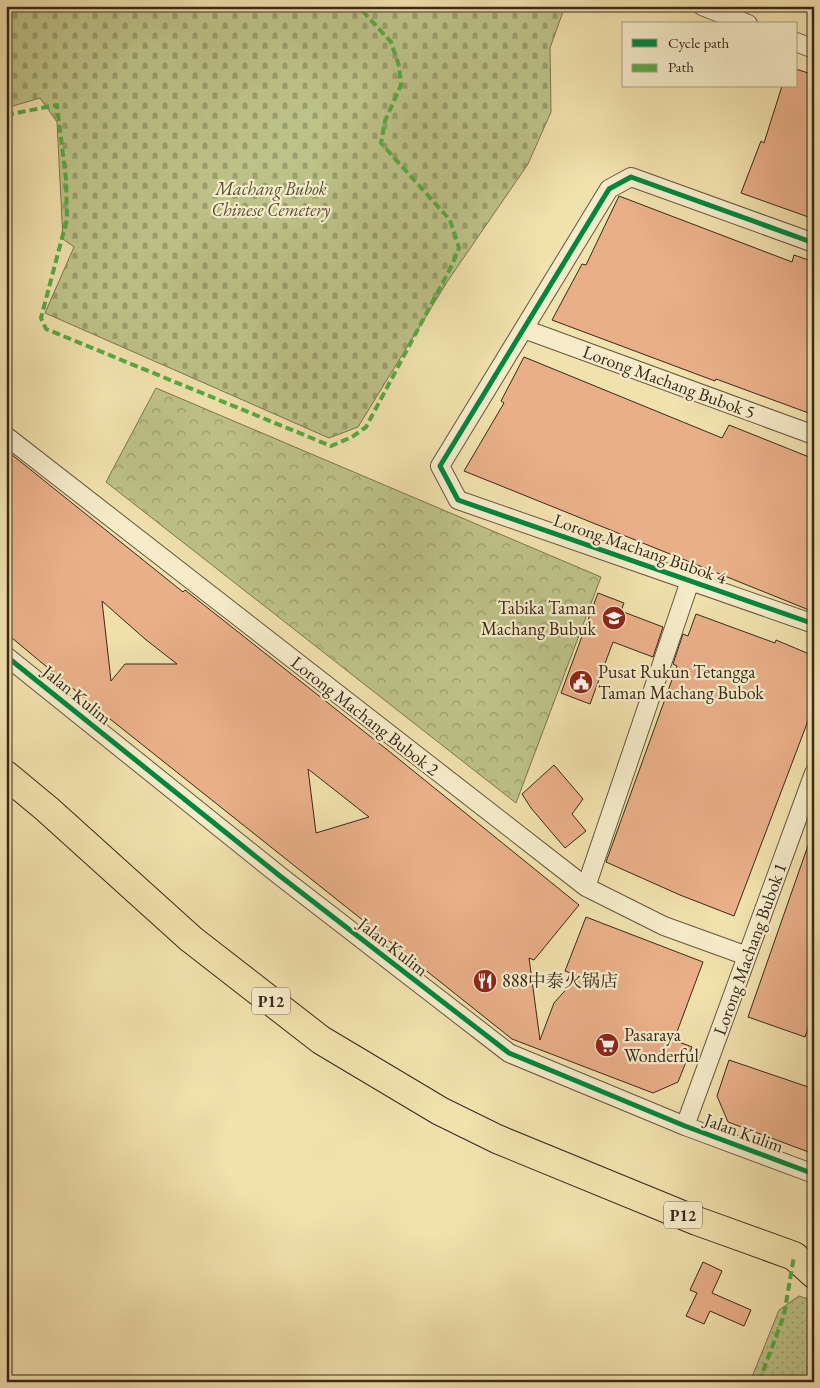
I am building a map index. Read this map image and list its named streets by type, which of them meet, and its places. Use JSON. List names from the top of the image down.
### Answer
{
  "streets": {
    "main road": ["P12"],
    "street": [
      "Lorong Machang Bubok 5",
      "Lorong Machang Bubok 4",
      "Jalan Kulim",
      "Lorong Machang Bubok 2",
      "Lorong Machang Bubok 1"
    ]
  },
  "crossings": [
    ["Lorong Machang Bubok 5", "Lorong Machang Bubok 4"],
    ["Jalan Kulim", "Lorong Machang Bubok 1"],
    ["Lorong Machang Bubok 2", "Lorong Machang Bubok 1"]
  ],
  "parks": ["Machang Bubok Chinese Cemetery"],
  "places": {
    "school or university": ["Tabika Taman Machang Bubuk"],
    "public building": ["Pusat Rukun Tetangga Taman Machang Bubok"],
    "restaurant": ["888中泰火锅店"],
    "supermarket": ["Pasaraya Wonderful"]
  },
  "legend": ["Cycle path", "Path"]
}
